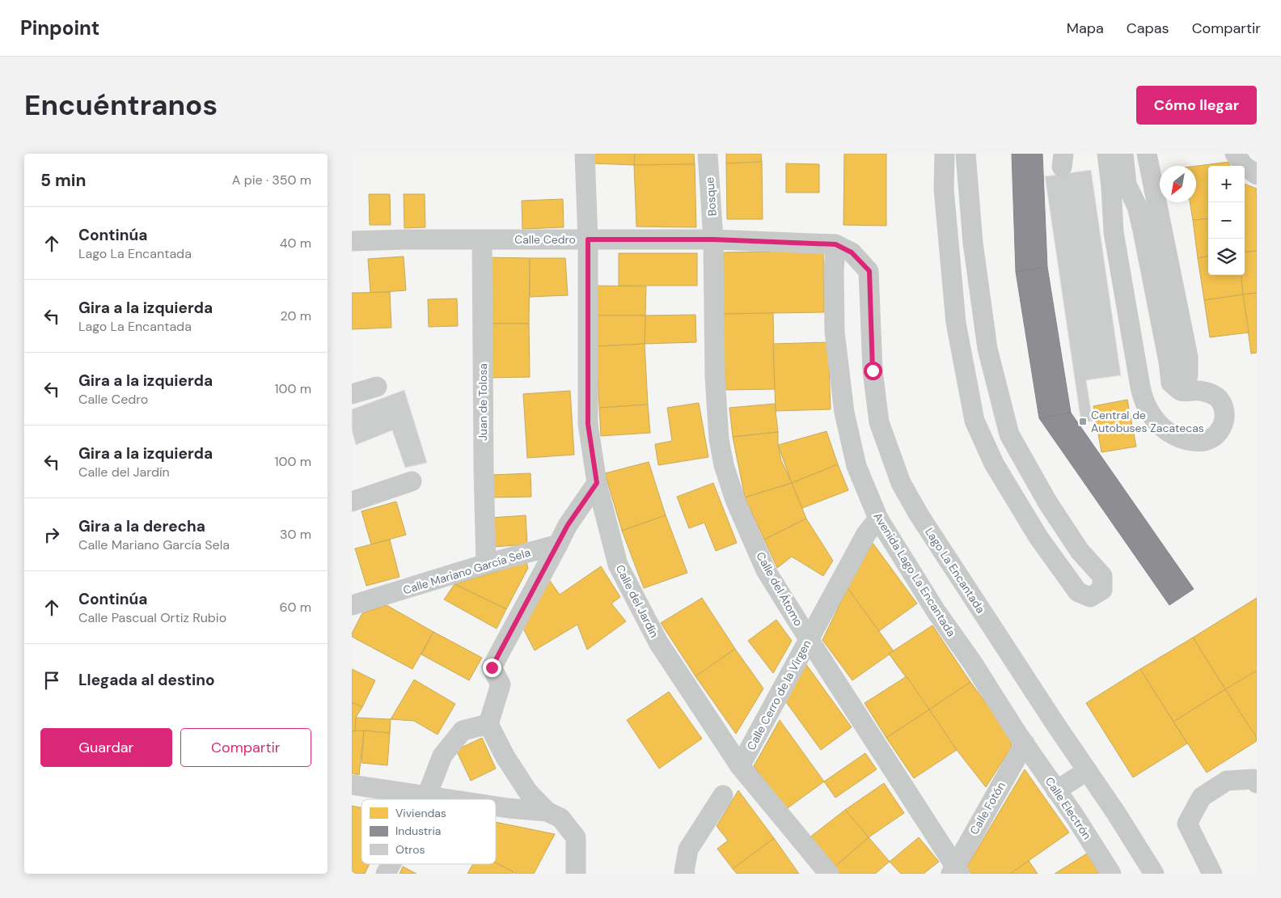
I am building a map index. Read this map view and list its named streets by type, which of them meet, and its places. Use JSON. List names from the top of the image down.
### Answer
{
  "streets": {
    "street": [
      "Bosque",
      "Calle Cedro",
      "Juan de Tolosa",
      "Lago La Encantada",
      "Calle Mariano García Sela",
      "Avenida Lago La Encantada",
      "Calle del Átomo",
      "Calle del Jardín",
      "Calle Cerro de la Virgen",
      "Calle Fotón",
      "Calle Electrón"
    ]
  },
  "crossings": [
    ["Bosque", "Calle Cedro"],
    ["Bosque", "Calle del Átomo"],
    ["Calle Cedro", "Juan de Tolosa"],
    ["Calle Cedro", "Lago La Encantada"],
    ["Calle Cedro", "Avenida Lago La Encantada"],
    ["Calle Cedro", "Calle del Átomo"],
    ["Calle Cedro", "Calle del Jardín"],
    ["Juan de Tolosa", "Calle Mariano García Sela"],
    ["Lago La Encantada", "Avenida Lago La Encantada"],
    ["Avenida Lago La Encantada", "Calle Cerro de la Virgen"],
    ["Avenida Lago La Encantada", "Calle Fotón"],
    ["Avenida Lago La Encantada", "Calle Electrón"],
    ["Calle del Átomo", "Calle Cerro de la Virgen"],
    ["Calle del Átomo", "Calle Fotón"],
    ["Calle del Jardín", "Calle Cerro de la Virgen"],
    ["Calle Fotón", "Calle Electrón"]
  ],
  "places": {
    "transit": ["Central de Autobuses Zacatecas"]
  },
  "legend": ["Viviendas", "Industria", "Otros"],
  "north": "bottom left",
  "page": {
    "header": "Pinpoint",
    "nav": ["Mapa", "Capas", "Compartir"],
    "buttons": [
      "Cómo llegar",
      ["Guardar", "Compartir"]
    ],
    "title": "Encuéntranos",
    "heading": ["5 min", "A pie · 350 m"],
    "map_buttons": ["+", "−"],
    "list": [
      ["Continúa", "Lago La Encantada", "40 m"],
      ["Gira a la izquierda", "Lago La Encantada", "20 m"],
      ["Gira a la izquierda", "Calle Cedro", "100 m"],
      ["Gira a la izquierda", "Calle del Jardín", "100 m"],
      ["Gira a la derecha", "Calle Mariano García Sela", "30 m"],
      ["Continúa", "Calle Pascual Ortiz Rubio", "60 m"],
      "Llegada al destino"
    ]
  }
}
